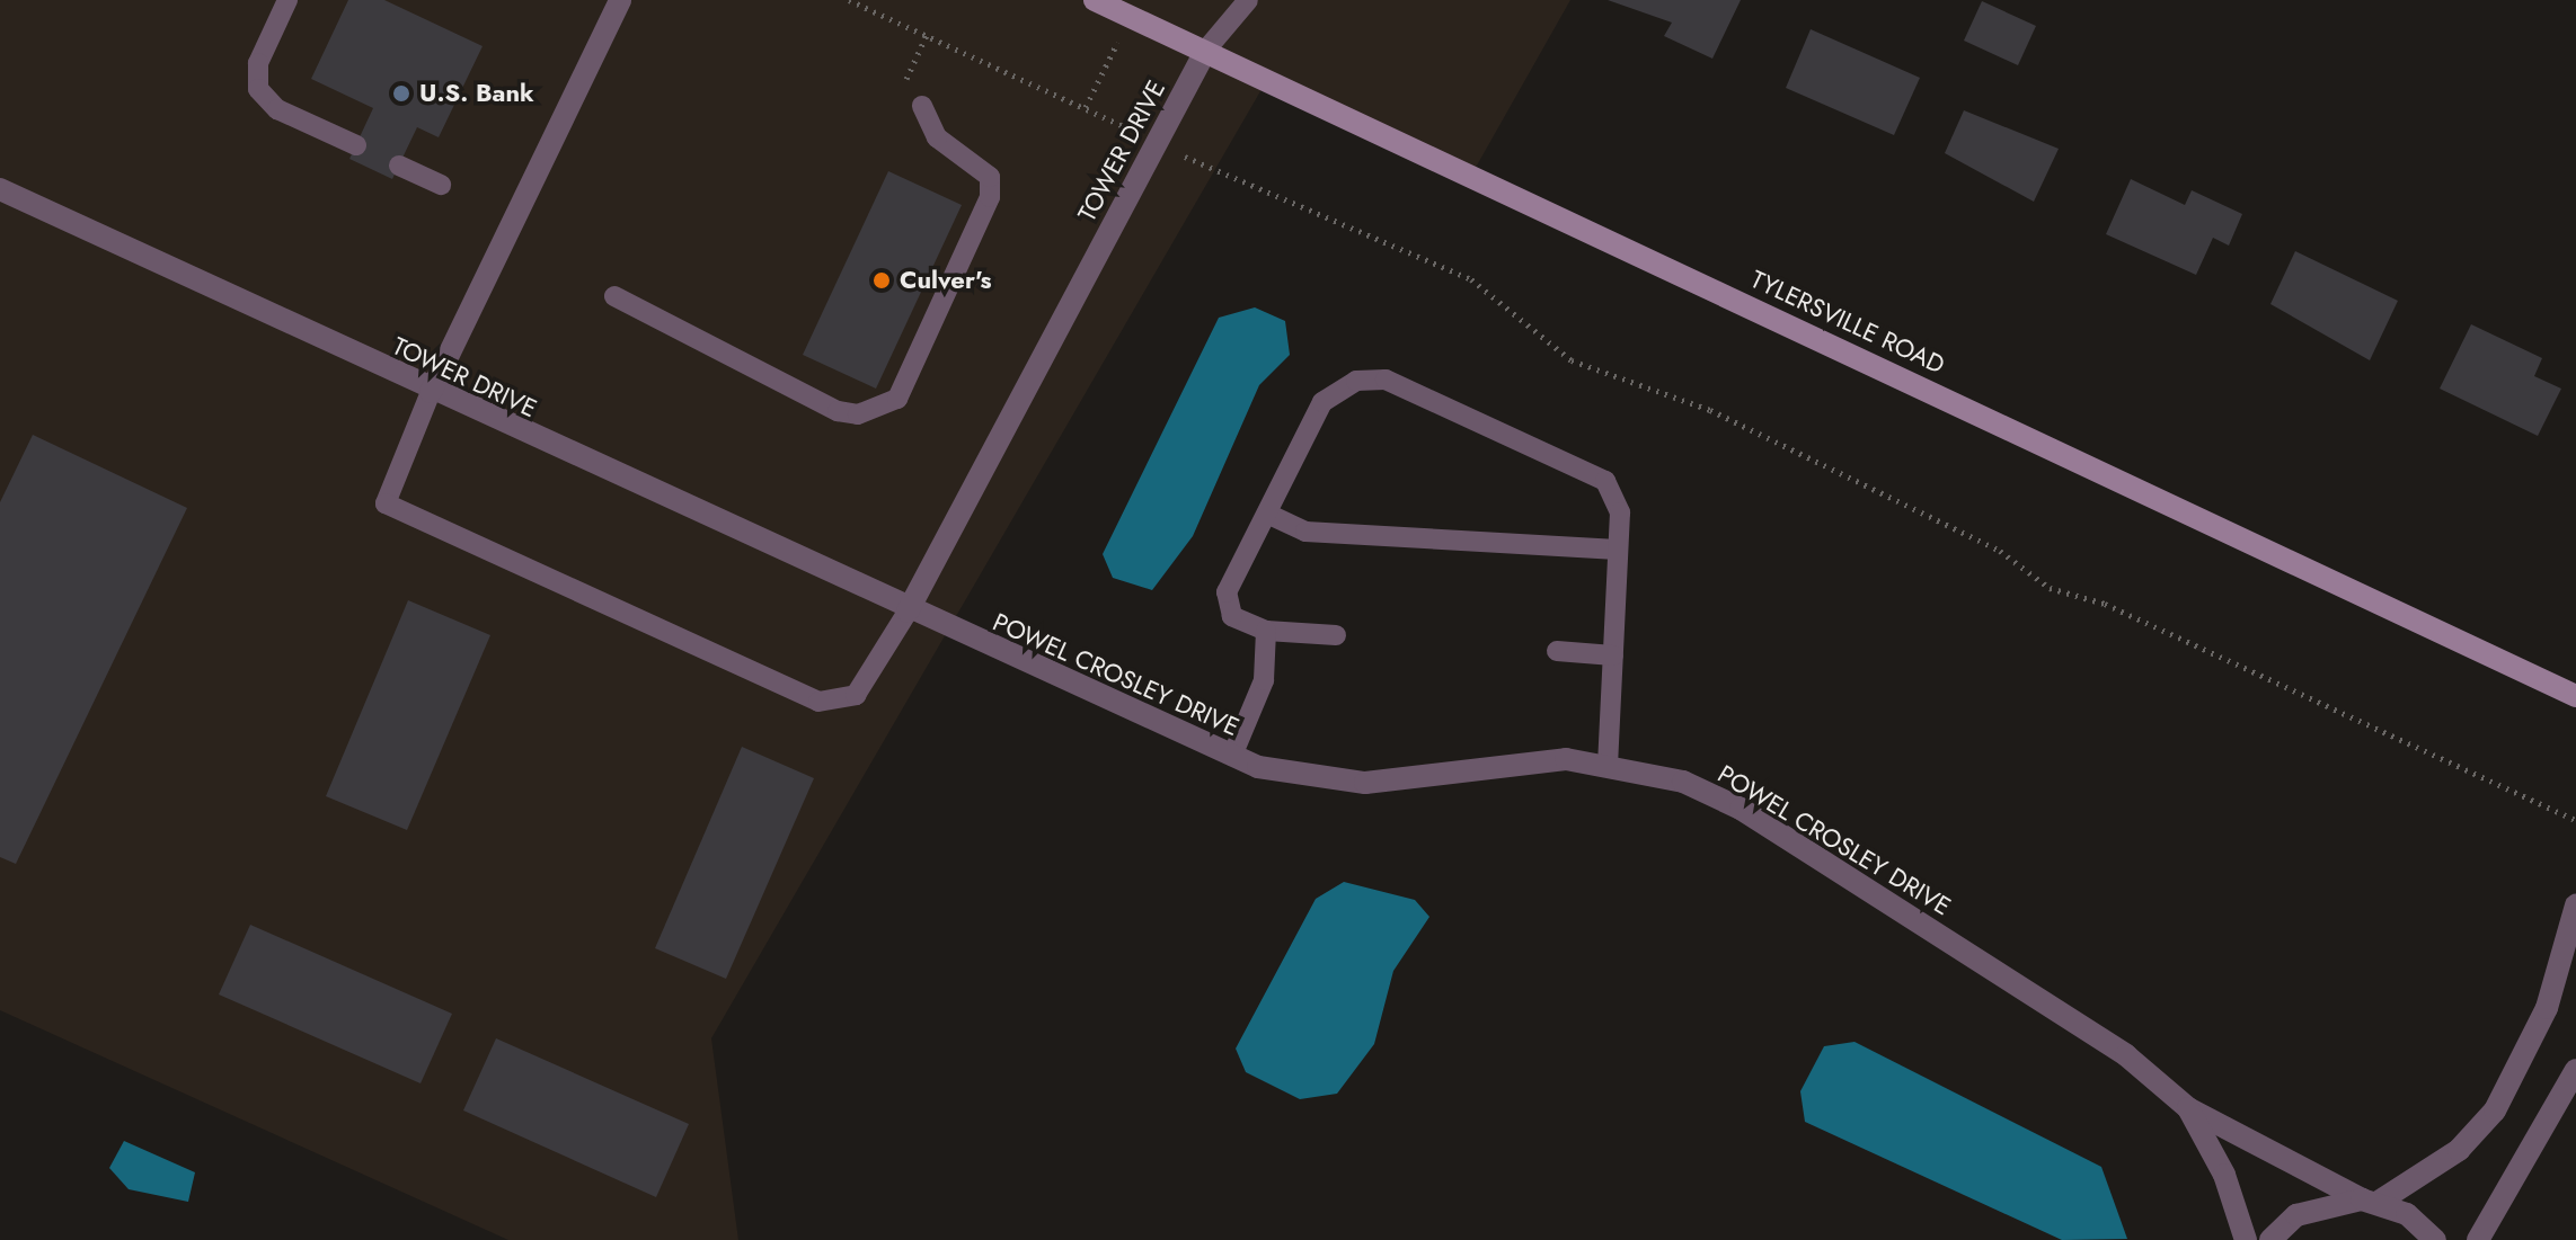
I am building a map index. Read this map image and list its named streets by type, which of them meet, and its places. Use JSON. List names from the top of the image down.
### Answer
{
  "streets": {
    "main road": ["TYLERSVILLE ROAD"],
    "street": ["TOWER DRIVE", "POWEL CROSLEY DRIVE"]
  },
  "crossings": [
    ["TOWER DRIVE", "TYLERSVILLE ROAD"],
    ["TOWER DRIVE", "POWEL CROSLEY DRIVE"]
  ],
  "places": ["U.S. Bank", "Culver's"]
}
